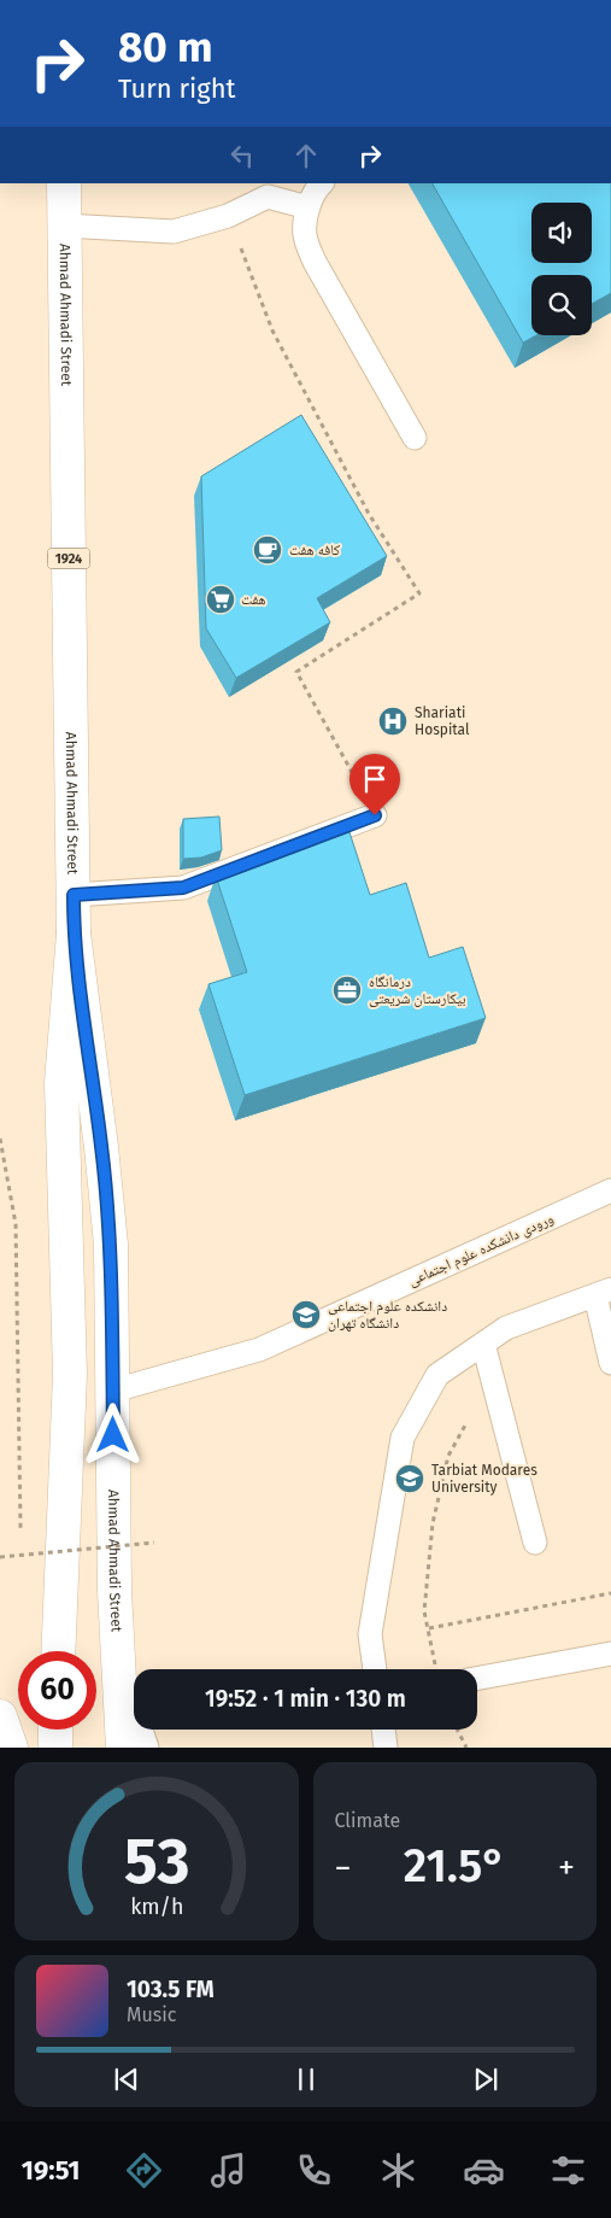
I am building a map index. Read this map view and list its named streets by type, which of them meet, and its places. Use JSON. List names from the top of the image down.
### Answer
{
  "streets": {
    "main road": ["Ahmad Ahmadi Street", "1924"],
    "lane": ["ورودی دانشکده علوم اجتماعی"]
  },
  "crossings": [
    ["Ahmad Ahmadi Street", "ورودی دانشکده علوم اجتماعی"]
  ],
  "places": {
    "cafe": ["کافه هفت"],
    "supermarket": ["هفت"],
    "hospital": ["Shariati Hospital"],
    "office": ["درمانگاه بیکارستان شریعتی"],
    "school or university": ["دانشکده علوم اجتماعی دانشگاه تهران", "Tarbiat Modares University"]
  },
  "page": {
    "turn": ["80 m", "Turn right"],
    "limit": "60",
    "trip": "19:52 · 1 min · 130 m",
    "tile": "Climate",
    "heat": ["−", "21.5°", "+"],
    "song": ["103.5 FM", "Music"],
    "tabs": "19:51",
    "gauge": ["53", "km/h"]
  }
}
